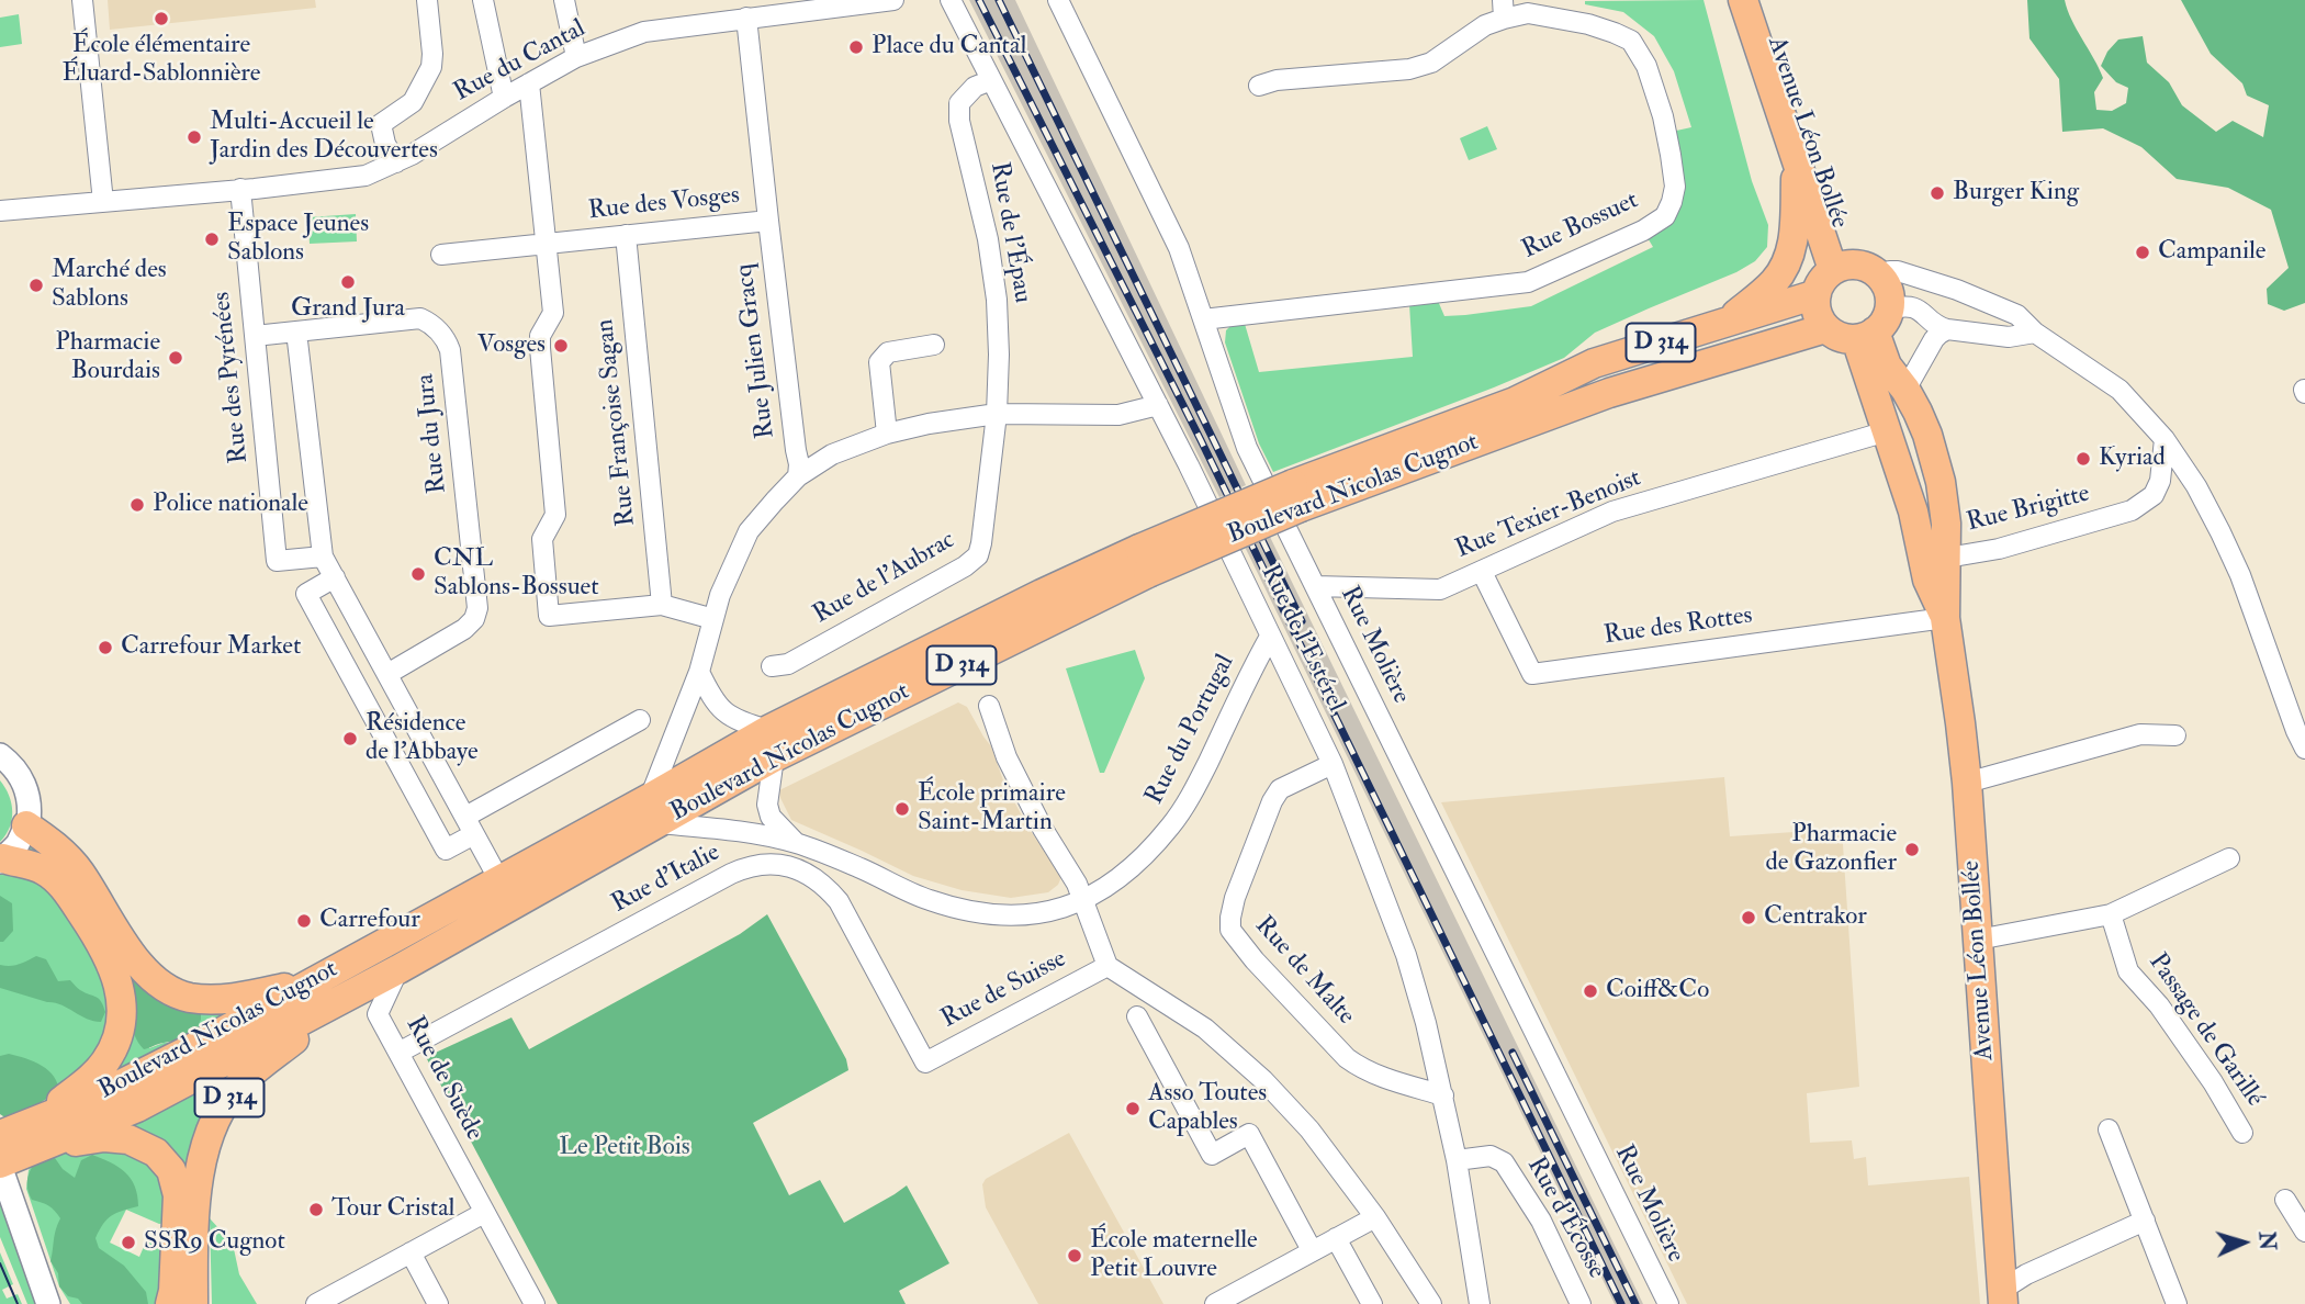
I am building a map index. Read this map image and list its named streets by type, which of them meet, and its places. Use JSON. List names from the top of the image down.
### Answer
{
  "streets": {
    "main road": ["Avenue Léon Bollée", "D 314", "Boulevard Nicolas Cugnot"],
    "street": [
      "Rue du Cantal",
      "Rue des Vosges",
      "Rue Bossuet",
      "Rue de l'Épau",
      "Rue Julien Gracq",
      "Rue des Pyrénées",
      "Rue Françoise Sagan",
      "Rue du Jura",
      "Rue Brigitte",
      "Rue Texier-Benoist",
      "Rue de l'Aubrac",
      "Rue des Rottes",
      "Rue de l'Estérel",
      "Rue Molière",
      "Rue du Portugal",
      "Rue d'Italie",
      "Rue de Malte",
      "Rue de Suisse",
      "Passage de Garillé",
      "Rue de Suède",
      "Rue d'Écosse"
    ]
  },
  "crossings": [
    ["Rue du Cantal", "Rue des Vosges"],
    ["Rue du Cantal", "Rue des Pyrénées"],
    ["Avenue Léon Bollée", "Boulevard Nicolas Cugnot"],
    ["Avenue Léon Bollée", "Rue Brigitte"],
    ["Avenue Léon Bollée", "Rue Texier-Benoist"],
    ["Avenue Léon Bollée", "Rue des Rottes"],
    ["Rue des Vosges", "Rue Julien Gracq"],
    ["Rue des Vosges", "Rue Françoise Sagan"],
    ["Rue Bossuet", "Rue Molière"],
    ["Rue de l'Épau", "Rue de l'Aubrac"],
    ["Rue de l'Épau", "Rue de l'Estérel"],
    ["D 314", "Boulevard Nicolas Cugnot"],
    ["D 314", "Rue de Suède"],
    ["Rue des Pyrénées", "Rue du Jura"],
    ["Boulevard Nicolas Cugnot", "Rue du Portugal"],
    ["Boulevard Nicolas Cugnot", "Rue de Suède"],
    ["Rue Texier-Benoist", "Rue des Rottes"],
    ["Rue Texier-Benoist", "Rue Molière"],
    ["Rue de l'Estérel", "Rue du Portugal"],
    ["Rue de l'Estérel", "Rue de Malte"],
    ["Rue de l'Estérel", "Rue d'Écosse"],
    ["Rue d'Italie", "Rue de Suisse"],
    ["Rue d'Italie", "Rue de Suède"]
  ],
  "parks": ["Le Petit Bois"],
  "places": [
    "École élémentaire Éluard-Sablonnière",
    "Place du Cantal",
    "Multi-Accueil le Jardin des Découvertes",
    "Burger King",
    "Espace Jeunes Sablons",
    "Campanile",
    "Grand Jura",
    "Marché des Sablons",
    "Vosges",
    "Pharmacie Bourdais",
    "Kyriad",
    "Police nationale",
    "CNL Sablons-Bossuet",
    "Carrefour Market",
    "Résidence de l'Abbaye",
    "École primaire Saint-Martin",
    "Pharmacie de Gazonfier",
    "Centrakor",
    "Carrefour",
    "Coiff&Co",
    "Asso Toutes Capables",
    "Tour Cristal",
    "SSR9 Cugnot",
    "École maternelle Petit Louvre"
  ],
  "north": "right"
}
